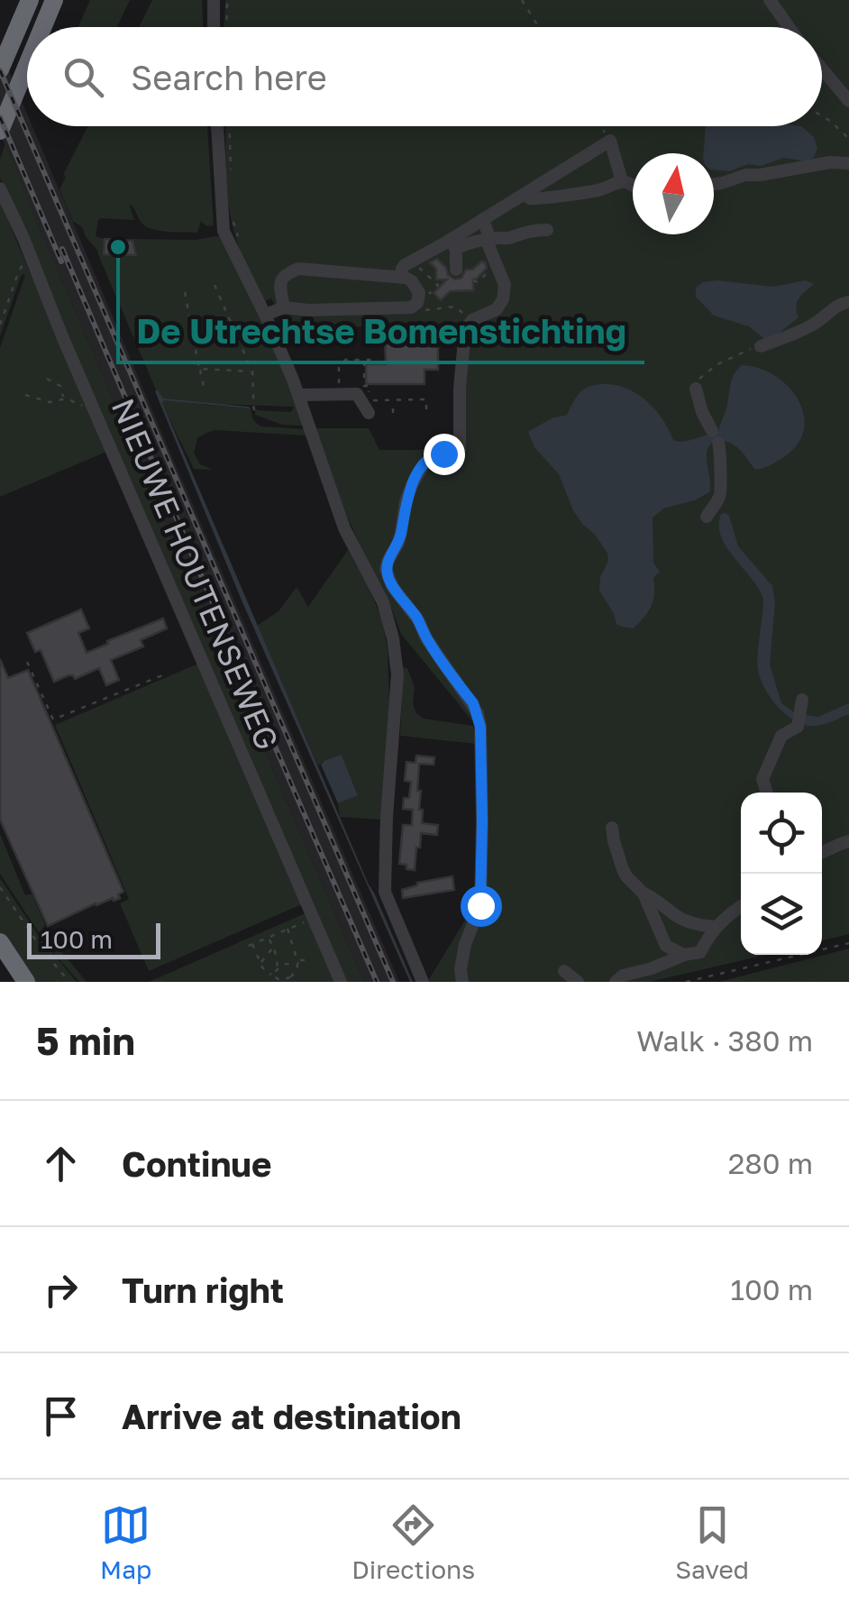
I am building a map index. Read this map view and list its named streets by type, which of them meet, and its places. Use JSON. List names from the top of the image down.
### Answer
{
  "streets": {
    "street": ["NIEUWE HOUTENSEWEG"]
  },
  "places": ["De Utrechtse Bomenstichting"],
  "scale_bar": "100 m",
  "north": "top",
  "page": {
    "search": "Search here",
    "scale": "100 m",
    "heading": ["5 min", "Walk · 380 m"],
    "list": [
      ["Continue", "280 m"],
      ["Turn right", "100 m"],
      "Arrive at destination"
    ],
    "nav": ["Map", "Directions", "Saved"]
  }
}
